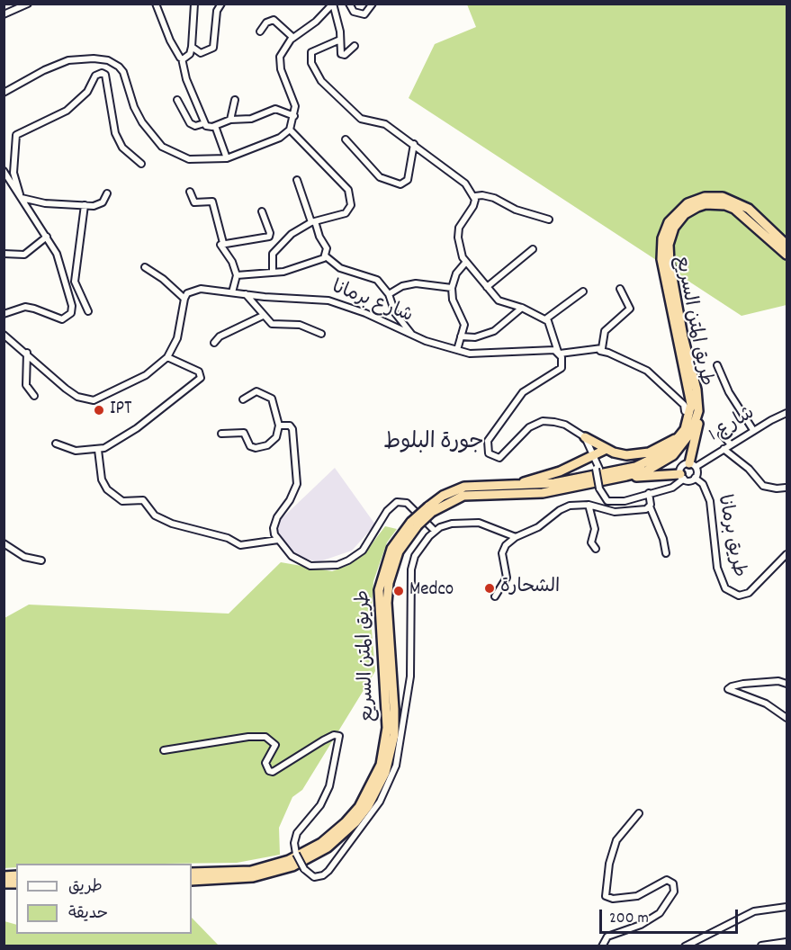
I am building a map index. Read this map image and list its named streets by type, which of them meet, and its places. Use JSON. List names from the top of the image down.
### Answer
{
  "streets": {
    "highway": ["طريق المتن السريع"],
    "street": ["شارع برمانا", "شارع 1", "طريق برمانا"]
  },
  "districts": ["جورة البلوط"],
  "places": ["IPT", "الشحارة", "Medco"],
  "legend": ["طريق", "حديقة"],
  "scale_bar": "200 m"
}
